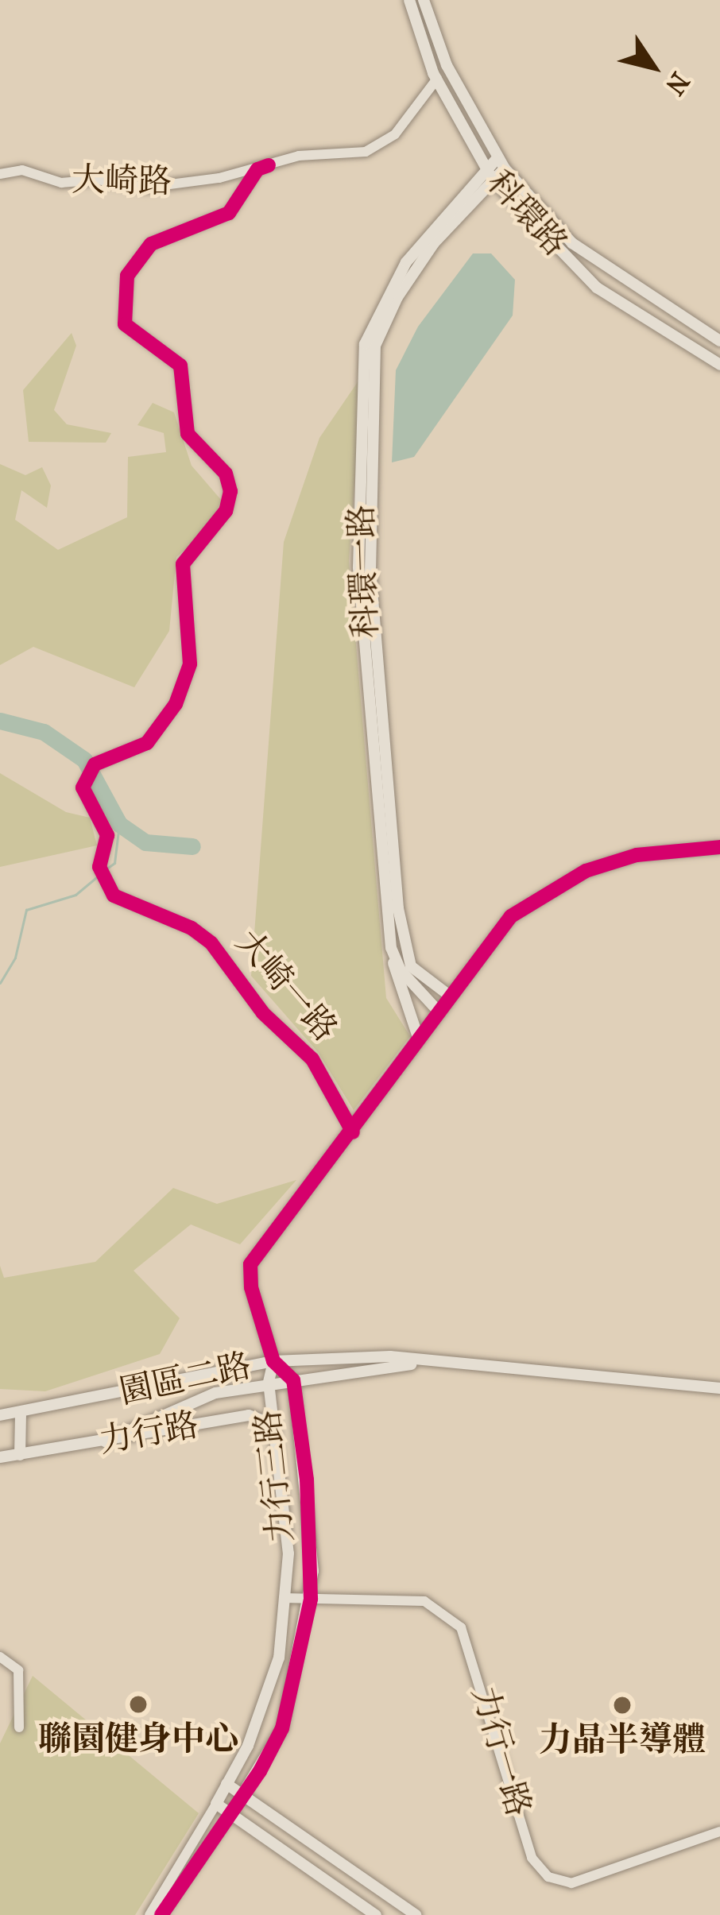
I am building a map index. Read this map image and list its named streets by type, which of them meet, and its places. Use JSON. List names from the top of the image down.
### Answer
{
  "streets": {
    "street": [
      "大崎路",
      "科環路",
      "科環一路",
      "大崎一路",
      "園區二路",
      "力行路",
      "力行三路",
      "力行一路"
    ]
  },
  "crossings": [
    ["大崎路", "科環路"],
    ["大崎路", "大崎一路"],
    ["科環路", "科環一路"],
    ["科環一路", "力行三路"],
    ["大崎一路", "力行三路"],
    ["園區二路", "力行路"],
    ["園區二路", "力行三路"],
    ["力行路", "力行三路"],
    ["力行三路", "力行一路"]
  ],
  "places": ["聯園健身中心", "力晶半導體"],
  "north": "bottom right"
}
